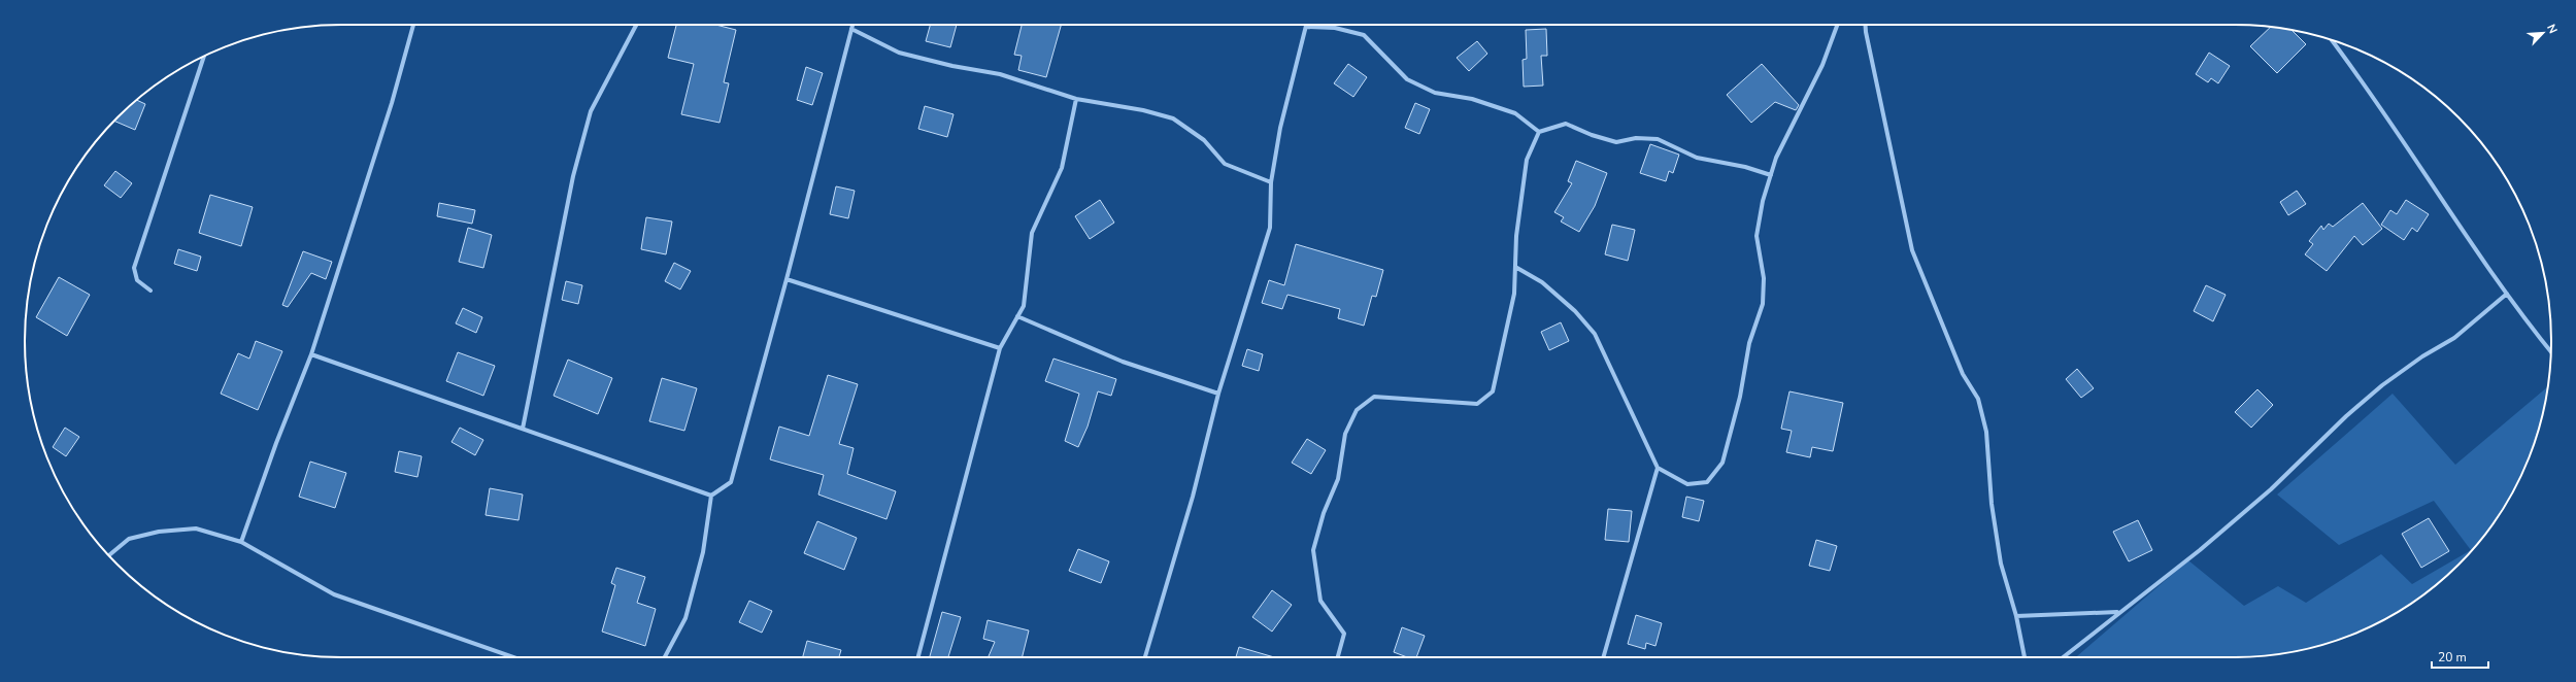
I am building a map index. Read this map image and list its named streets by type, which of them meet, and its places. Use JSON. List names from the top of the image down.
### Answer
{
  "scale_bar": "20 m",
  "north": "top right"
}
